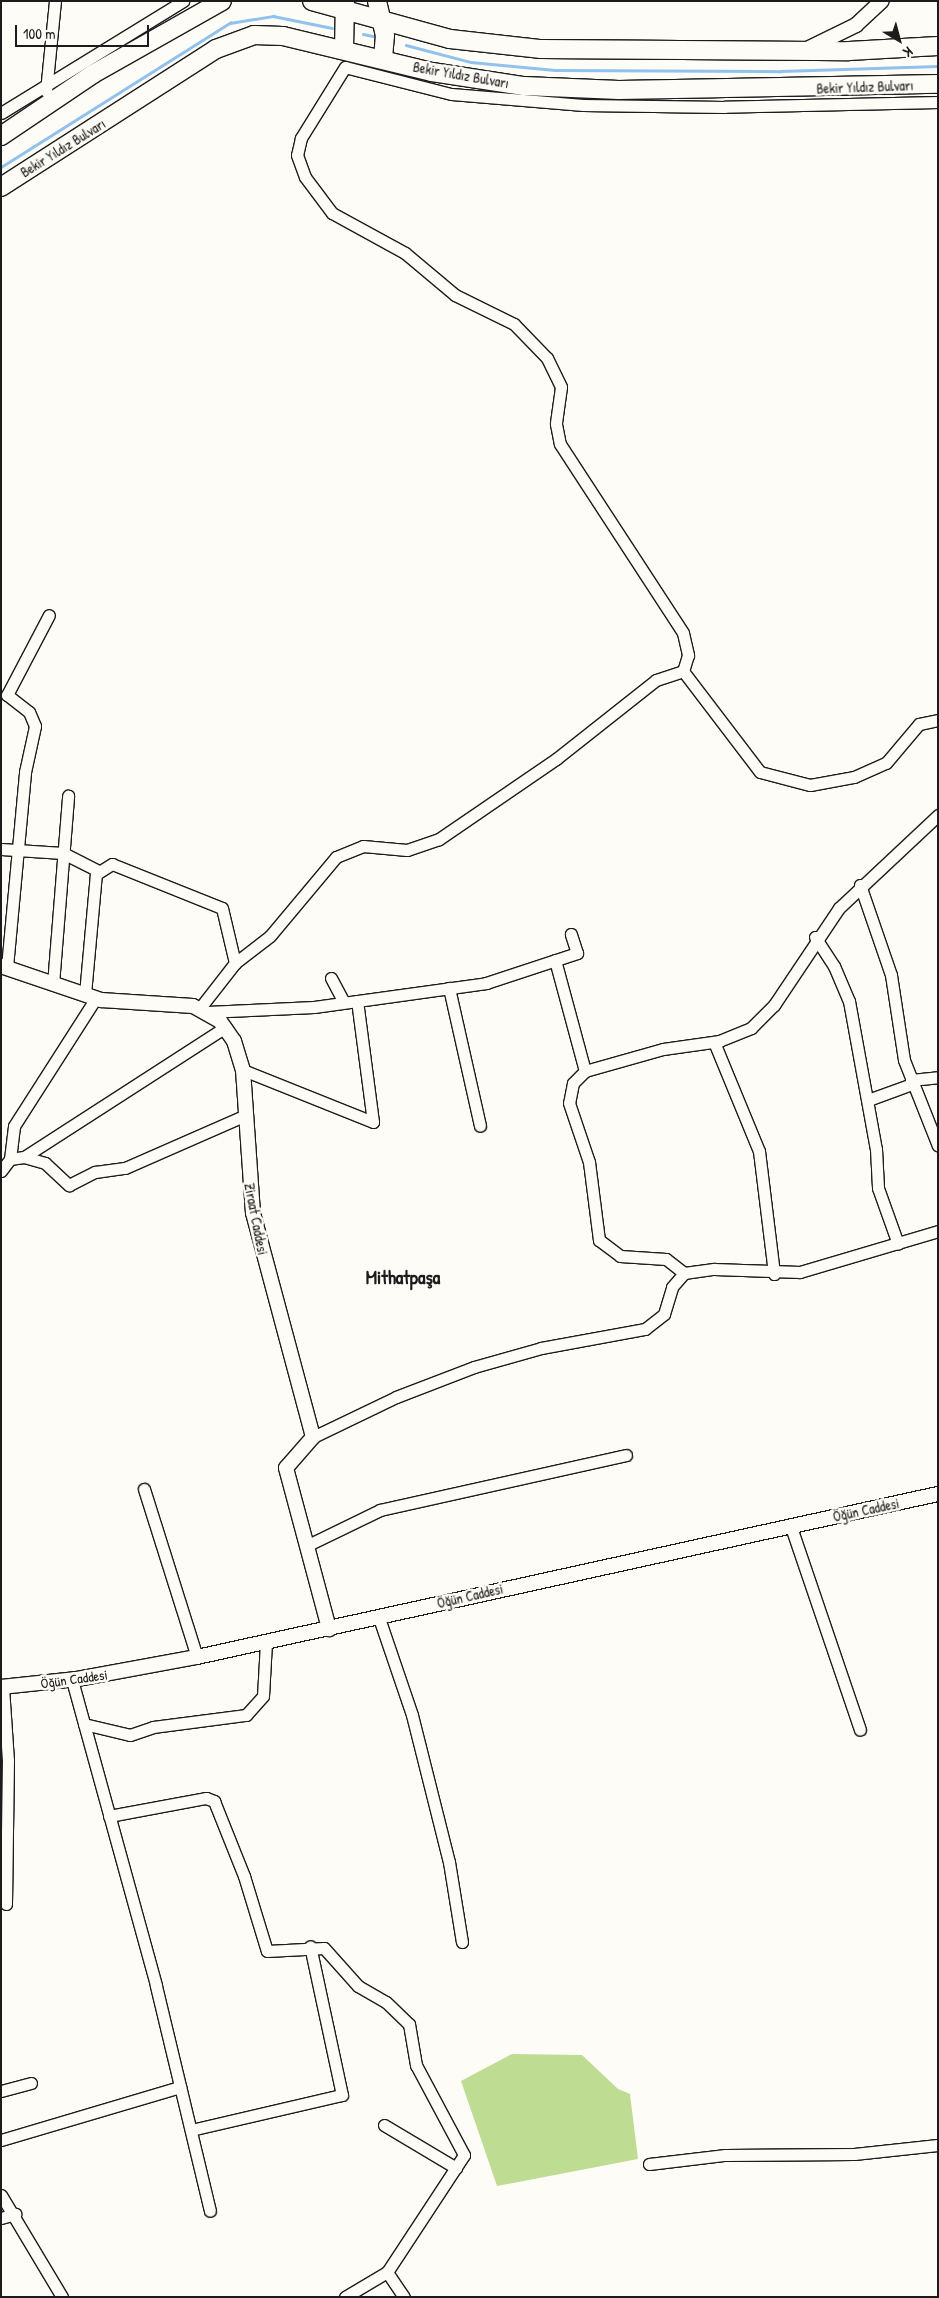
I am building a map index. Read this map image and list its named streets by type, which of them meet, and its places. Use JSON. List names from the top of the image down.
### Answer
{
  "streets": {
    "main road": ["Bekir Yıldız Bulvarı"],
    "street": ["Ziraat Caddesi", "Öğün Caddesi"]
  },
  "districts": ["Mithatpaşa"],
  "scale_bar": "100 m",
  "north": "bottom right"
}
